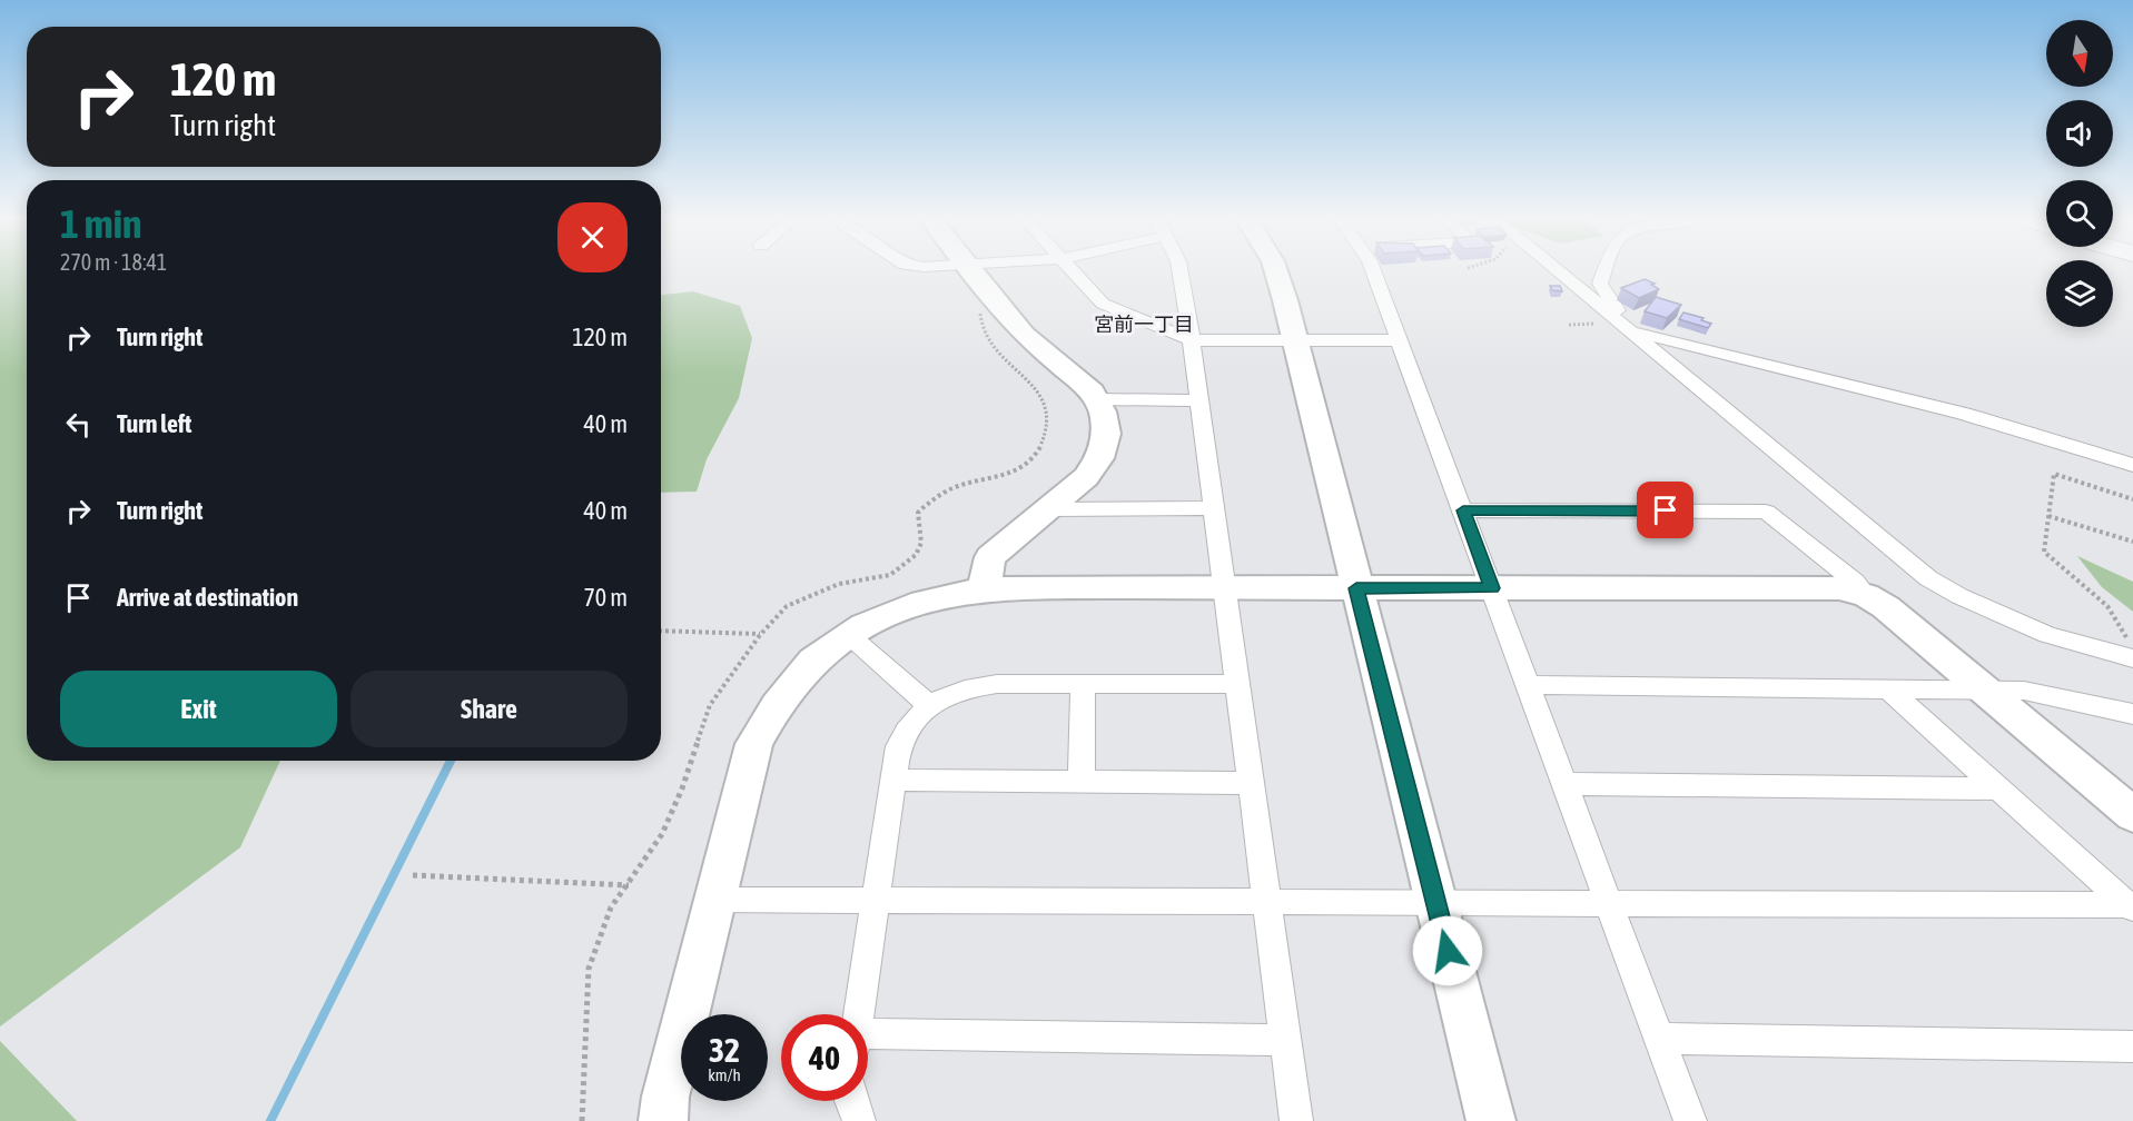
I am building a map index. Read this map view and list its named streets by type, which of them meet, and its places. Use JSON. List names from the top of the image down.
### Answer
{
  "districts": ["宮前一丁目"],
  "north": "bottom",
  "page": {
    "turn": ["120 m", "Turn right"],
    "heading": ["1 min", "270 m · 18:41"],
    "list": [
      {
        "name": "Turn right",
        "value": "120 m"
      },
      {
        "name": "Turn left",
        "value": "40 m"
      },
      {
        "name": "Turn right",
        "value": "40 m"
      },
      {
        "name": "Arrive at destination",
        "value": "70 m"
      }
    ],
    "buttons": ["Exit", "Share"],
    "speed": "32 km/h",
    "limit": "40"
  }
}
